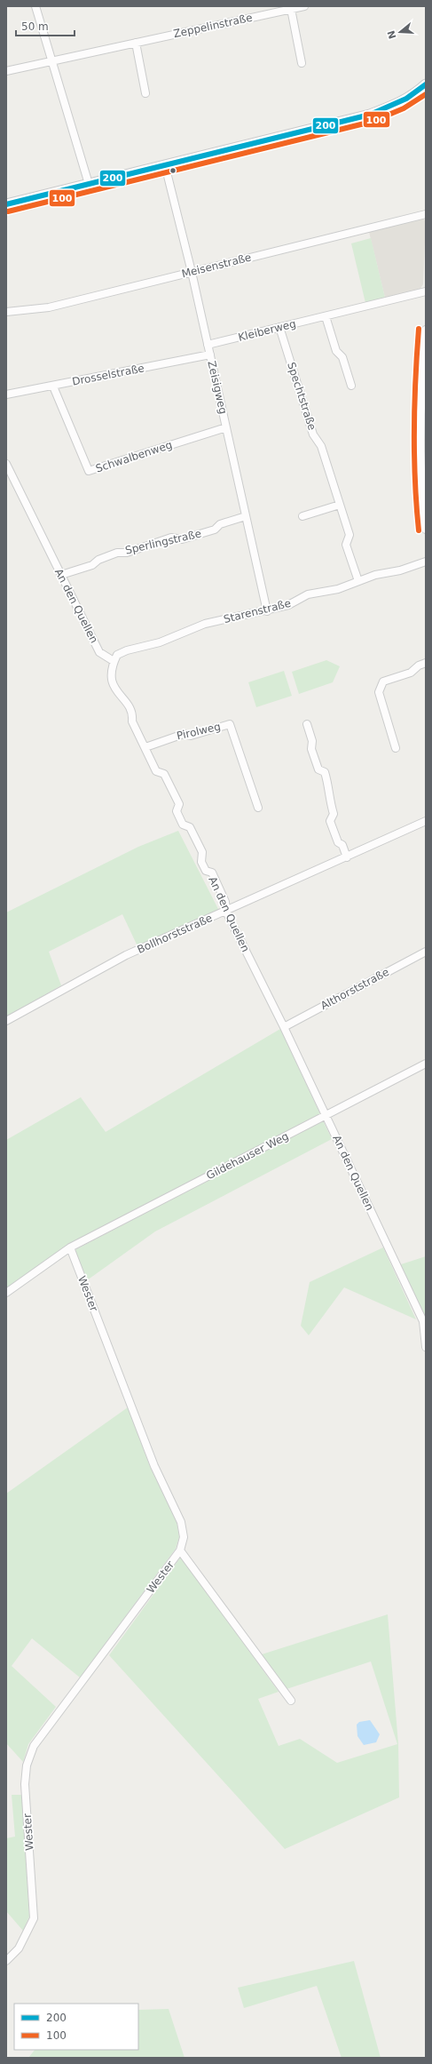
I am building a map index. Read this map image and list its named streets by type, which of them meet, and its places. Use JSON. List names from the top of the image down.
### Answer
{
  "streets": {
    "street": [
      "Zeppelinstraße",
      "Meisenstraße",
      "Kleiberweg",
      "Drosselstraße",
      "Zeisigweg",
      "Spechtstraße",
      "Schwalbenweg",
      "Sperlingstraße",
      "An den Quellen",
      "Starenstraße",
      "Pirolweg",
      "Bollhorststraße",
      "Althorststraße",
      "Gildehauser Weg",
      "Wester"
    ]
  },
  "crossings": [
    ["Meisenstraße", "Zeisigweg"],
    ["Kleiberweg", "Zeisigweg"],
    ["Kleiberweg", "Spechtstraße"],
    ["Drosselstraße", "Zeisigweg"],
    ["Drosselstraße", "Schwalbenweg"],
    ["Zeisigweg", "Schwalbenweg"],
    ["Zeisigweg", "Sperlingstraße"],
    ["Zeisigweg", "Starenstraße"],
    ["Spechtstraße", "Starenstraße"],
    ["Sperlingstraße", "An den Quellen"],
    ["An den Quellen", "Starenstraße"],
    ["An den Quellen", "Pirolweg"],
    ["An den Quellen", "Bollhorststraße"],
    ["An den Quellen", "Althorststraße"],
    ["An den Quellen", "Gildehauser Weg"],
    ["Gildehauser Weg", "Wester"]
  ],
  "lines": ["transit line 200", "transit line 100"],
  "legend": ["200", "100"],
  "scale_bar": "50 m",
  "north": "left"
}
